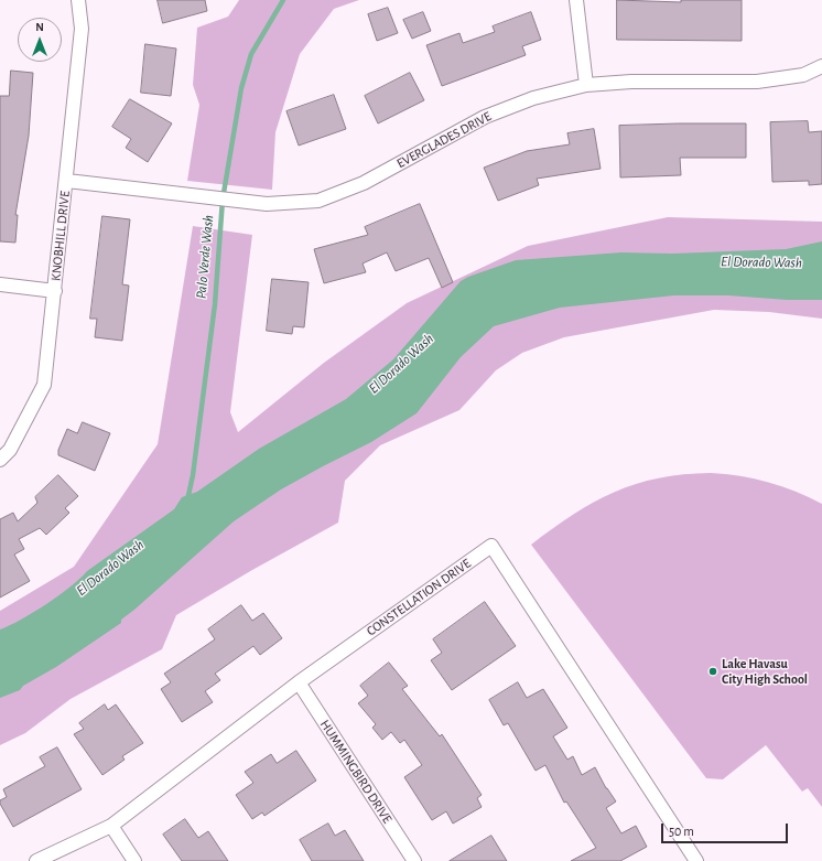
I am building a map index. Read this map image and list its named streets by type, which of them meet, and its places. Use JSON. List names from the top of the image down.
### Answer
{
  "streets": {
    "street": [
      "EVERGLADES DRIVE",
      "KNOBHILL DRIVE",
      "CONSTELLATION DRIVE",
      "HUMMINGBIRD DRIVE"
    ]
  },
  "crossings": [
    ["EVERGLADES DRIVE", "KNOBHILL DRIVE"],
    ["CONSTELLATION DRIVE", "HUMMINGBIRD DRIVE"]
  ],
  "water": ["Palo Verde Wash", "El Dorado Wash"],
  "places": ["Lake Havasu City High School"],
  "scale_bar": "50 m",
  "north": "top"
}
